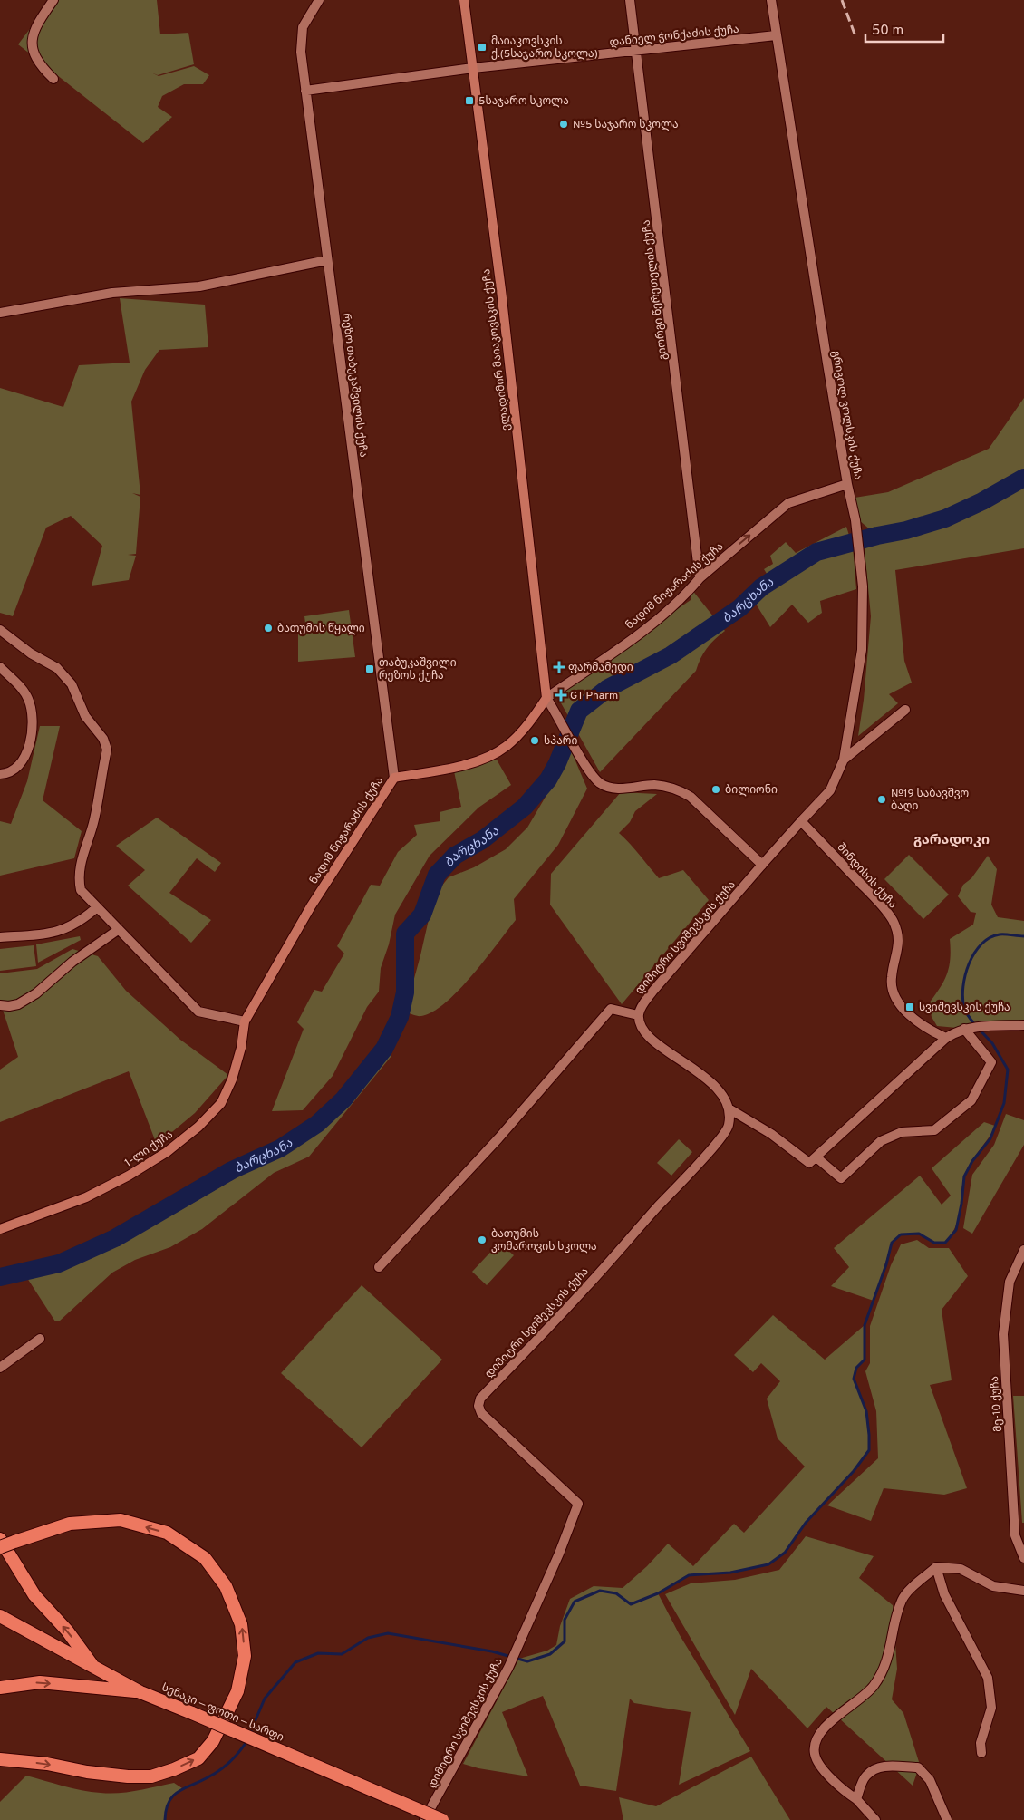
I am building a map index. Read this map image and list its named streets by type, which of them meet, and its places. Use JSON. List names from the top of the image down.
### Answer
{
  "streets": {
    "highway": ["სენაკი — ფოთი — სარფი"],
    "main road": ["ვლადიმირ მაიაკოვსკის ქუჩა", "ნადიმ ნიჟარაძის ქუჩა", "1-ლი ქუჩა"],
    "street": [
      "დანიელ ჭონქაძის ქუჩა",
      "გიორგი წერეთელის ქუჩა",
      "რეზო თაბუკაშვილის ქუჩა",
      "გრიგოლ ვოლსკის ქუჩა",
      "შინდისის ქუჩა",
      "დიმიტრი სვიშევსკის ქუჩა",
      "მე-10 ქუჩა"
    ]
  },
  "crossings": [
    ["დანიელ ჭონქაძის ქუჩა", "გიორგი წერეთელის ქუჩა"],
    ["დანიელ ჭონქაძის ქუჩა", "ვლადიმირ მაიაკოვსკის ქუჩა"],
    ["დანიელ ჭონქაძის ქუჩა", "რეზო თაბუკაშვილის ქუჩა"],
    ["დანიელ ჭონქაძის ქუჩა", "გრიგოლ ვოლსკის ქუჩა"],
    ["გიორგი წერეთელის ქუჩა", "ნადიმ ნიჟარაძის ქუჩა"],
    ["ვლადიმირ მაიაკოვსკის ქუჩა", "ნადიმ ნიჟარაძის ქუჩა"],
    ["რეზო თაბუკაშვილის ქუჩა", "ნადიმ ნიჟარაძის ქუჩა"],
    ["გრიგოლ ვოლსკის ქუჩა", "ნადიმ ნიჟარაძის ქუჩა"],
    ["გრიგოლ ვოლსკის ქუჩა", "შინდისის ქუჩა"],
    ["გრიგოლ ვოლსკის ქუჩა", "დიმიტრი სვიშევსკის ქუჩა"],
    ["ნადიმ ნიჟარაძის ქუჩა", "1-ლი ქუჩა"],
    ["შინდისის ქუჩა", "დიმიტრი სვიშევსკის ქუჩა"]
  ],
  "districts": ["გარადოკი"],
  "water": ["ბარცხანა"],
  "places": {
    "transit": [
      "მაიაკოვსკის ქ.(5საჯარო სკოლა)",
      "5საჯარო სკოლა",
      "თაბუკაშვილი რეზოს ქუჩა",
      "სვიშევსკის ქუჩა"
    ],
    "other": [
      "№5 საჯარო სკოლა",
      "ბათუმის წყალი",
      "სპარი",
      "ბილიონი",
      "№19 საბავშვო ბაღი",
      "ბათუმის კომაროვის სკოლა"
    ],
    "health": ["ფარმამედი", "GT Pharm"]
  },
  "scale_bar": "50 m"
}
